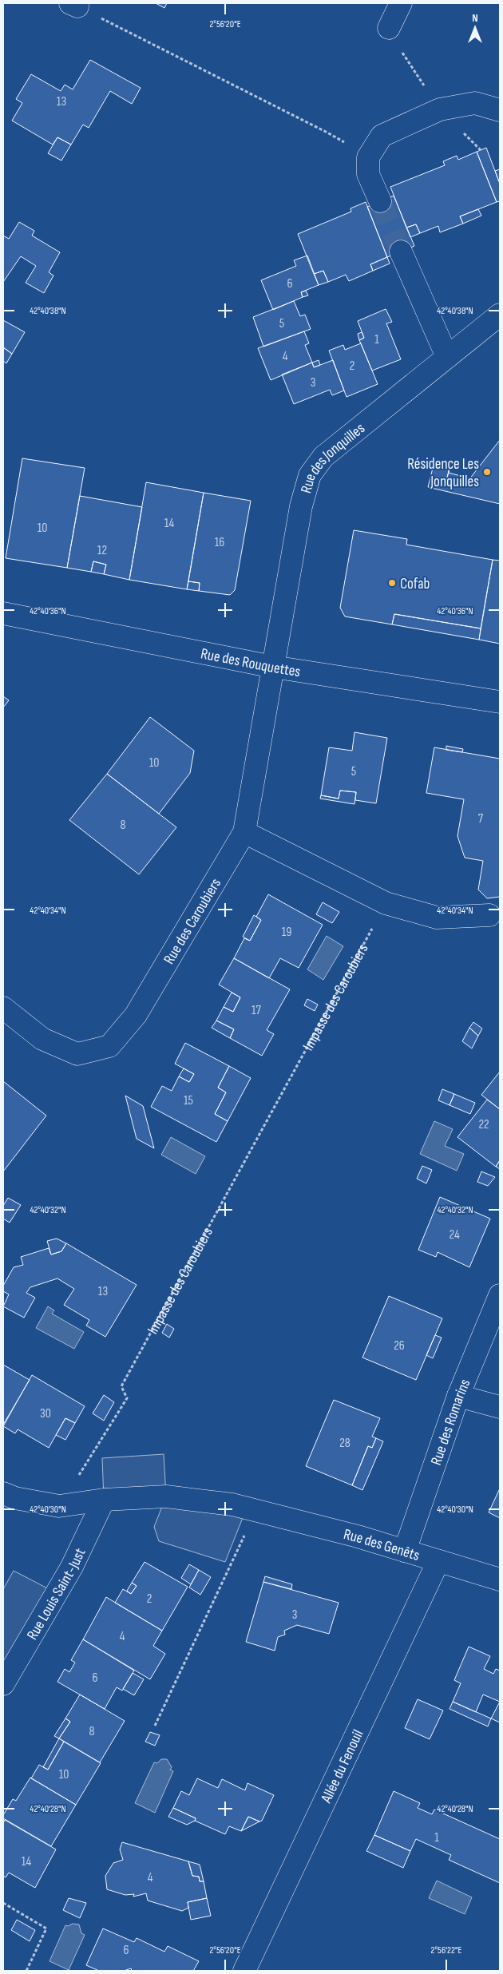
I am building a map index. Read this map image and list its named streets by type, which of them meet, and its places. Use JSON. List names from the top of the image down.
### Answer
{
  "streets": {
    "street": [
      "Rue des Jonquilles",
      "Rue des Rouquettes",
      "Rue des Caroubiers",
      "Rue des Romarins",
      "Rue des Genêts",
      "Rue Louis Saint-Just",
      "Allée du Fenouil"
    ],
    "path": ["Impasse des Caroubiers"]
  },
  "crossings": [
    ["Rue des Jonquilles", "Rue des Rouquettes"],
    ["Rue des Jonquilles", "Rue des Caroubiers"],
    ["Rue des Rouquettes", "Rue des Caroubiers"],
    ["Impasse des Caroubiers", "Rue des Genêts"],
    ["Rue des Romarins", "Rue des Genêts"],
    ["Rue des Genêts", "Rue Louis Saint-Just"],
    ["Rue des Genêts", "Allée du Fenouil"]
  ],
  "places": ["Résidence Les Jonquilles", "Cofab"],
  "house_numbers": [
    "13",
    "6",
    "5",
    "1",
    "4",
    "2",
    "3",
    "14",
    "10",
    "16",
    "12",
    "10",
    "5",
    "7",
    "8",
    "19",
    "17",
    "15",
    "22",
    "24",
    "13",
    "26",
    "30",
    "28",
    "2",
    "3",
    "4",
    "6",
    "8",
    "10",
    "1",
    "14",
    "4",
    "6"
  ],
  "north": "top",
  "coordinates": [
    "2°56'20\"E",
    "42°40'38\"N",
    "42°40'36\"N",
    "42°40'34\"N",
    "42°40'32\"N",
    "42°40'30\"N",
    "42°40'28\"N",
    "2°56'22\"E"
  ]
}
